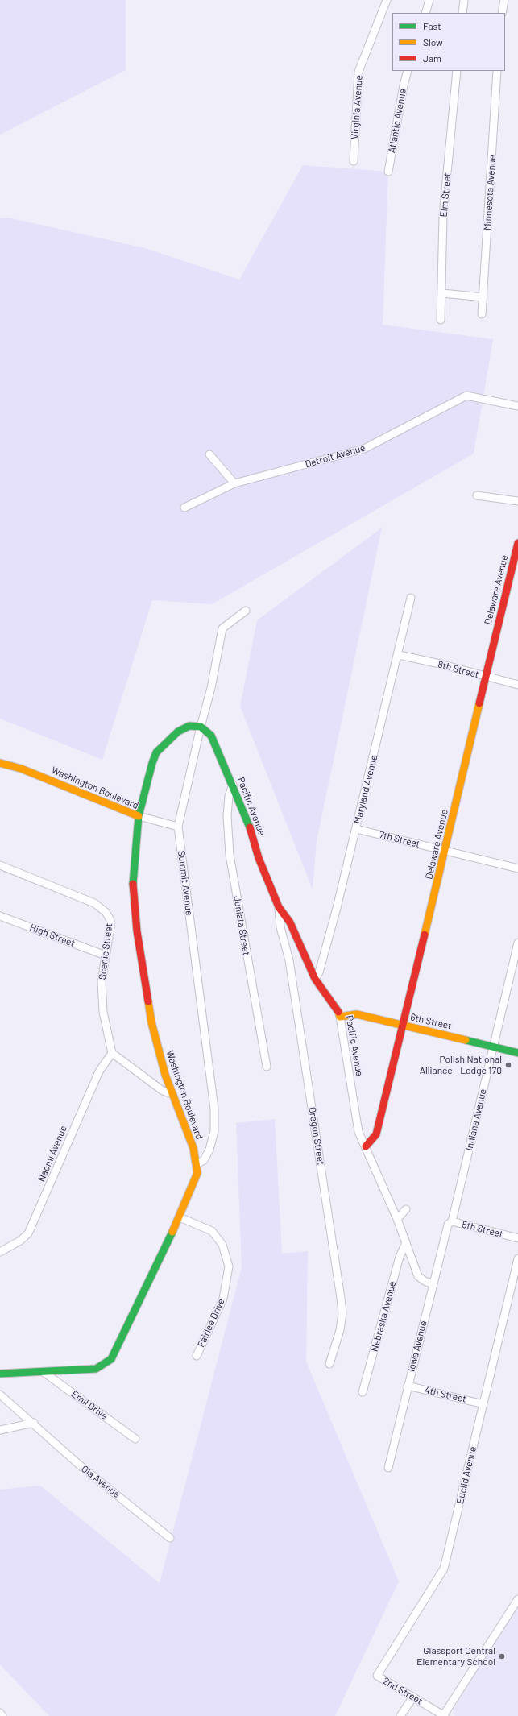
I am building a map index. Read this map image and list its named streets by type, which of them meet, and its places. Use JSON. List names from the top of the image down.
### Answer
{
  "streets": {
    "street": [
      "Virginia Avenue",
      "Atlantic Avenue",
      "Minnesota Avenue",
      "Elm Street",
      "Detroit Avenue",
      "Delaware Avenue",
      "8th Street",
      "Washington Boulevard",
      "Maryland Avenue",
      "Pacific Avenue",
      "7th Street",
      "Summit Avenue",
      "Juniata Street",
      "High Street",
      "Scenic Street",
      "6th Street",
      "Indiana Avenue",
      "Oregon Street",
      "Naomi Avenue",
      "5th Street",
      "Nebraska Avenue",
      "Fairlee Drive",
      "Iowa Avenue",
      "4th Street",
      "Emil Drive",
      "Euclid Avenue",
      "Ola Avenue",
      "2nd Street"
    ]
  },
  "crossings": [
    ["Delaware Avenue", "8th Street"],
    ["Delaware Avenue", "Pacific Avenue"],
    ["Delaware Avenue", "7th Street"],
    ["Delaware Avenue", "6th Street"],
    ["8th Street", "Maryland Avenue"],
    ["Washington Boulevard", "Summit Avenue"],
    ["Washington Boulevard", "Fairlee Drive"],
    ["Washington Boulevard", "Emil Drive"],
    ["Maryland Avenue", "Pacific Avenue"],
    ["Maryland Avenue", "7th Street"],
    ["Pacific Avenue", "Summit Avenue"],
    ["Pacific Avenue", "Juniata Street"],
    ["Pacific Avenue", "6th Street"],
    ["Pacific Avenue", "Oregon Street"],
    ["Pacific Avenue", "Nebraska Avenue"],
    ["Pacific Avenue", "Iowa Avenue"],
    ["High Street", "Scenic Street"],
    ["Scenic Street", "Naomi Avenue"],
    ["6th Street", "Indiana Avenue"],
    ["Indiana Avenue", "5th Street"],
    ["Indiana Avenue", "Iowa Avenue"],
    ["5th Street", "Iowa Avenue"],
    ["Iowa Avenue", "4th Street"],
    ["4th Street", "Euclid Avenue"],
    ["Euclid Avenue", "2nd Street"]
  ],
  "places": ["Polish National Alliance - Lodge 170", "Glassport Central Elementary School"],
  "legend": ["Fast", "Slow", "Jam"]
}
